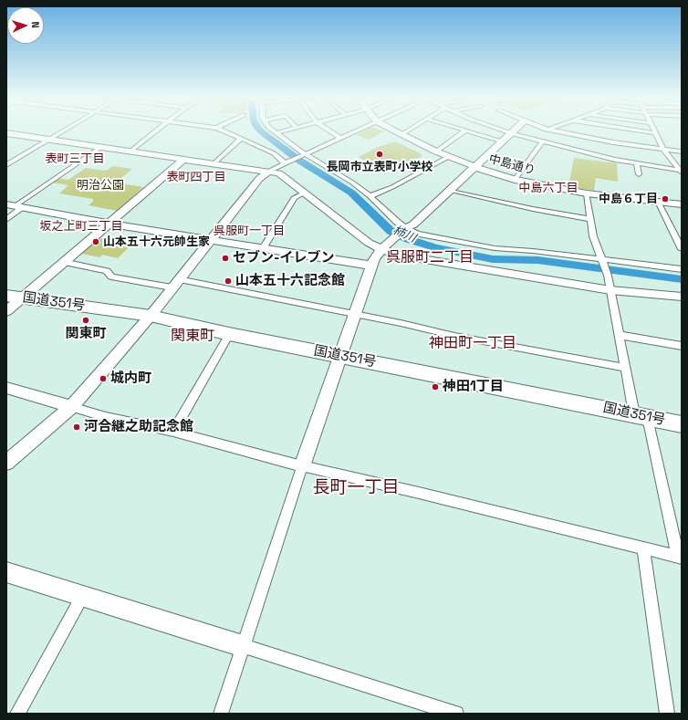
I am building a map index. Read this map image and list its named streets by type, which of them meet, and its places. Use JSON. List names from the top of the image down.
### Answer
{
  "streets": {
    "highway": ["国道351号"],
    "street": ["中島通り"]
  },
  "districts": [
    "表町三丁目",
    "表町四丁目",
    "中島六丁目",
    "坂之上町三丁目",
    "呉服町一丁目",
    "呉服町二丁目",
    "関東町",
    "神田町一丁目",
    "長町一丁目"
  ],
  "water": ["柿川"],
  "parks": ["明治公園"],
  "places": [
    "長岡市立表町小学校",
    "中島６丁目",
    "山本五十六元帥生家",
    "セブン-イレブン",
    "山本五十六記念館",
    "関東町",
    "城内町",
    "神田1丁目",
    "河合継之助記念館"
  ],
  "north": "right"
}
